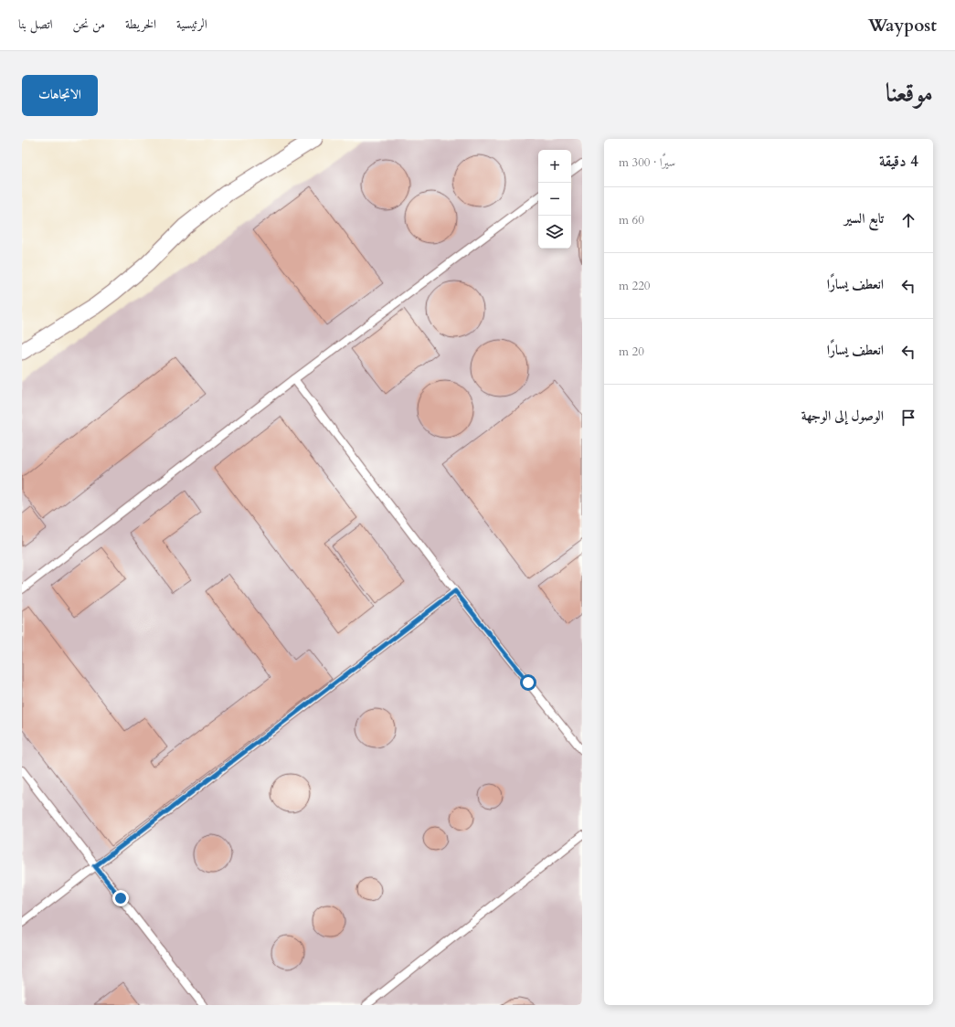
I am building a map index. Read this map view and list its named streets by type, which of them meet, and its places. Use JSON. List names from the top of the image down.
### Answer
{
  "page": {
    "header": "Waypost",
    "nav": [
      "الرئيسية",
      "الخريطة",
      "من نحن",
      "اتصل بنا"
    ],
    "title": "موقعنا",
    "buttons": "الاتجاهات",
    "heading": ["4 دقيقة", "سيرًا · 300 m"],
    "map_buttons": ["+", "−"],
    "list": [
      ["تابع السير", "60 m"],
      ["انعطف يسارًا", "220 m"],
      ["انعطف يسارًا", "20 m"],
      "الوصول إلى الوجهة"
    ]
  }
}
